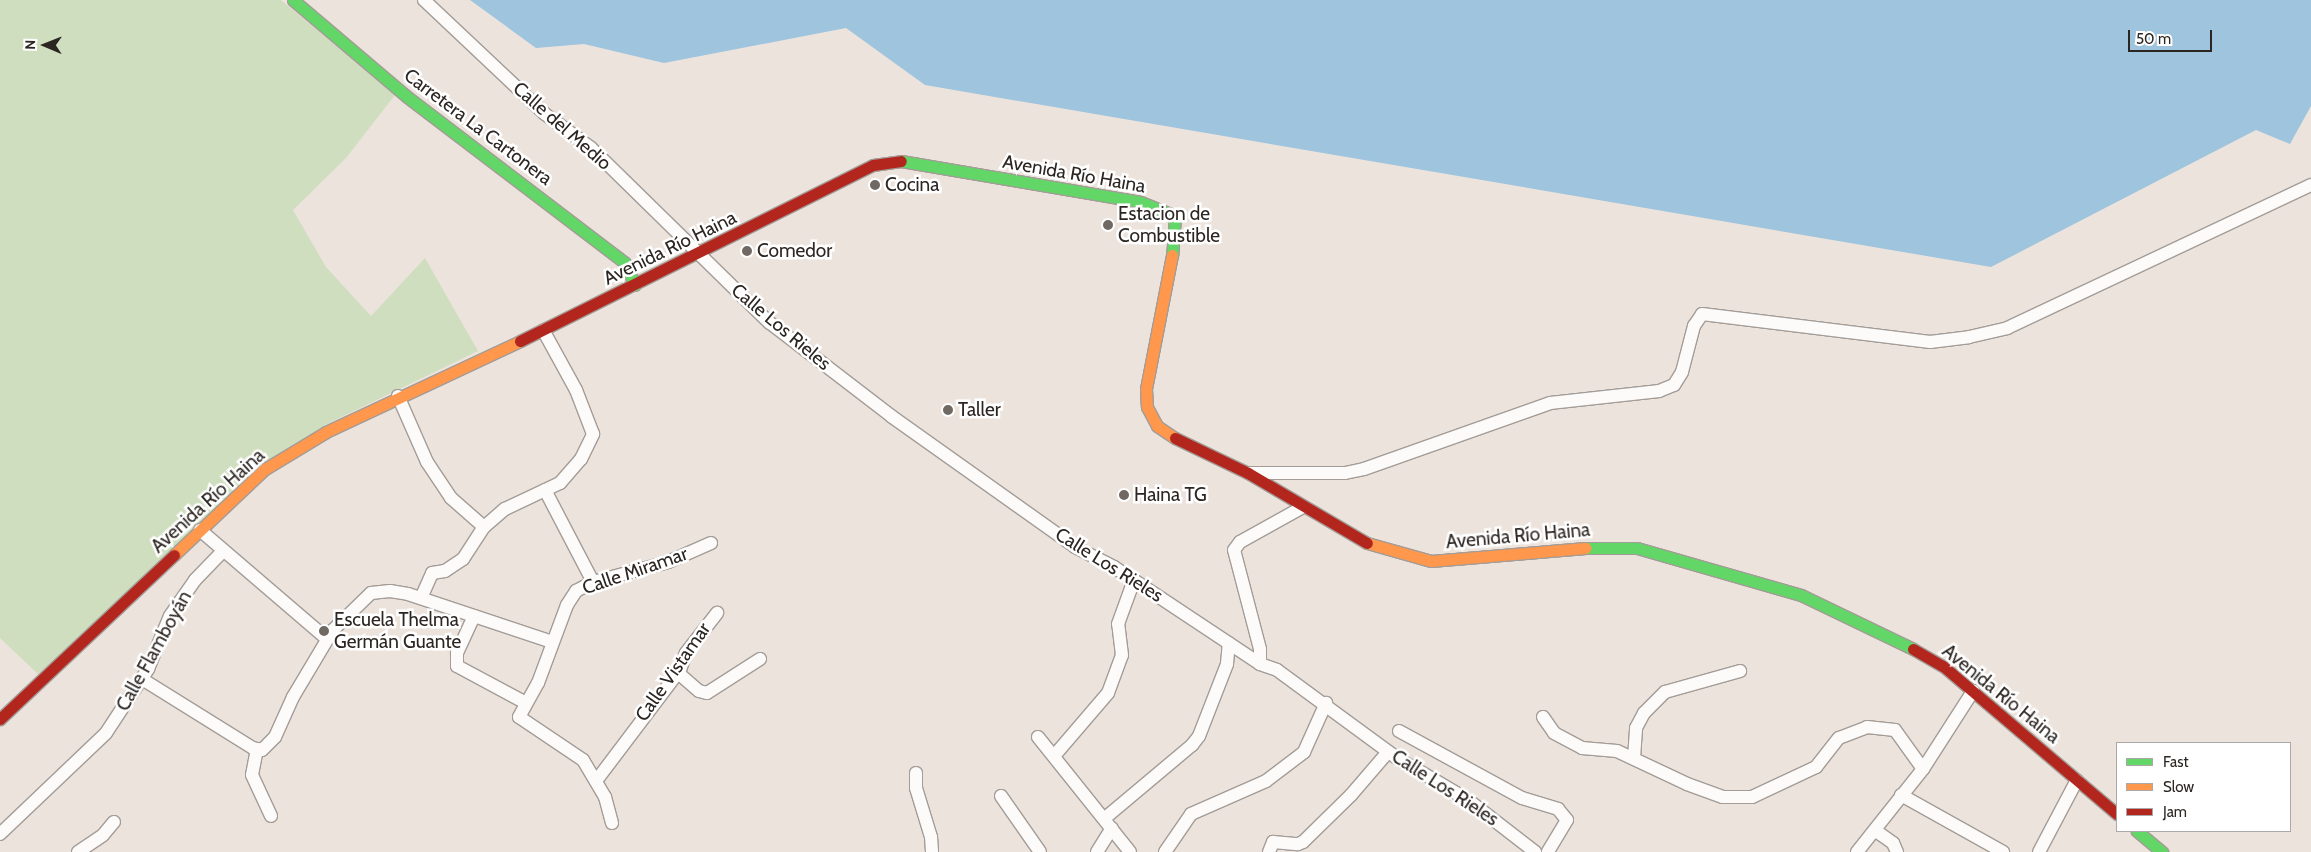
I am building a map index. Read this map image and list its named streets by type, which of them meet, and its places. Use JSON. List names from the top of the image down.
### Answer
{
  "streets": {
    "street": [
      "Calle del Medio",
      "Carretera La Cartonera",
      "Avenida Río Haina",
      "Calle Los Rieles",
      "Calle Miramar",
      "Calle Flamboyán",
      "Calle Vistamar"
    ]
  },
  "crossings": [
    ["Calle del Medio", "Avenida Río Haina"],
    ["Calle del Medio", "Calle Los Rieles"],
    ["Carretera La Cartonera", "Avenida Río Haina"],
    ["Avenida Río Haina", "Calle Los Rieles"],
    ["Calle Miramar", "Calle Vistamar"]
  ],
  "places": [
    "Cocina",
    "Estacion de Combustible",
    "Comedor",
    "Taller",
    "Haina TG",
    "Escuela Thelma Germán Guante"
  ],
  "legend": ["Fast", "Slow", "Jam"],
  "scale_bar": "50 m",
  "north": "left"
}
